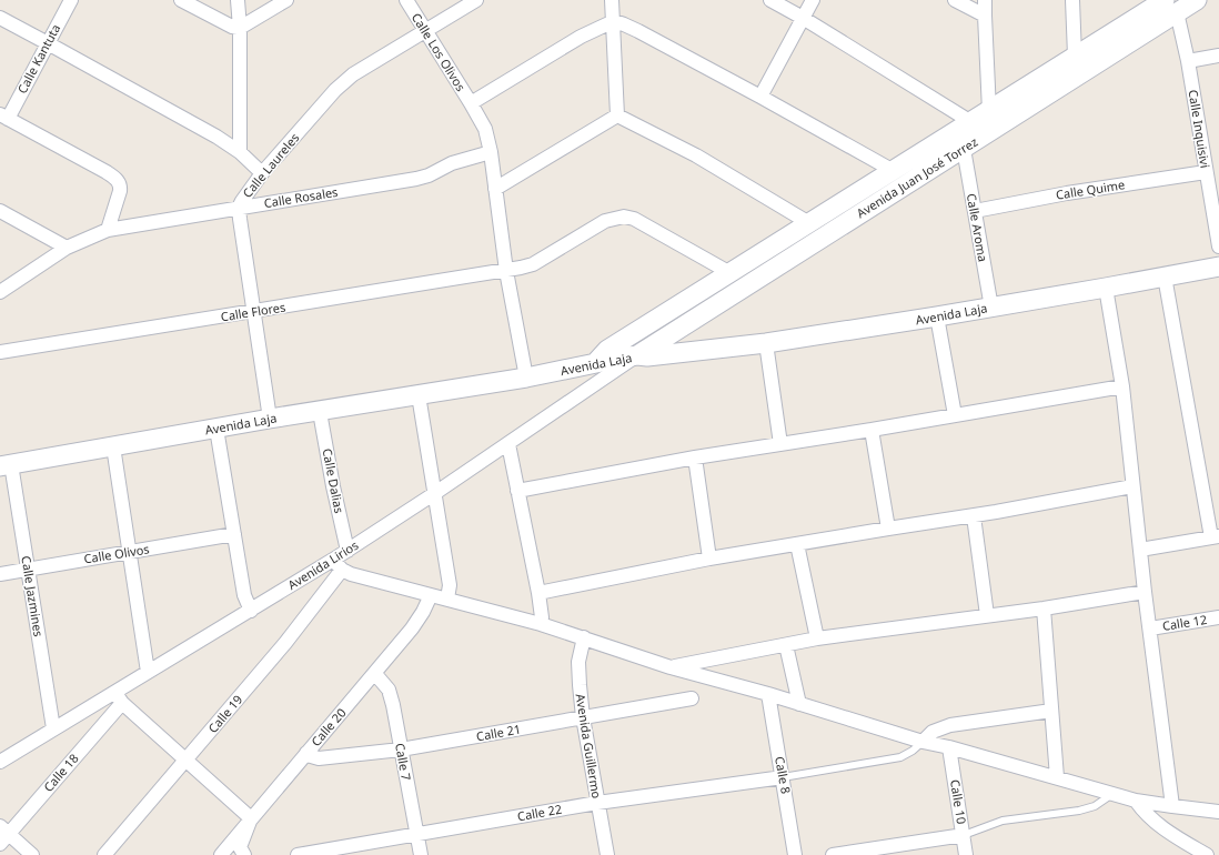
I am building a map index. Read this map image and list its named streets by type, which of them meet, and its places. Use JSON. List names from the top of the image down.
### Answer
{
  "streets": {
    "street": [
      "Calle Los Olivos",
      "Calle Kantuta",
      "Calle Inquisivi",
      "Calle Laureles",
      "Avenida Juan José Torrez",
      "Calle Quime",
      "Calle Rosales",
      "Calle Aroma",
      "Calle Flores",
      "Avenida Laja",
      "Calle Dalias",
      "Calle Olivos",
      "Avenida Lirios",
      "Calle Jazmines",
      "Calle 12",
      "Calle 19",
      "Calle 20",
      "Calle 21",
      "Avenida Guillermo",
      "Calle 7",
      "Calle 18",
      "Calle 8",
      "Calle 10",
      "Calle 22"
    ]
  },
  "crossings": [
    ["Calle Los Olivos", "Calle Laureles"],
    ["Calle Los Olivos", "Calle Rosales"],
    ["Calle Los Olivos", "Calle Flores"],
    ["Calle Los Olivos", "Avenida Laja"],
    ["Calle Inquisivi", "Avenida Juan José Torrez"],
    ["Calle Inquisivi", "Calle Quime"],
    ["Calle Laureles", "Calle Rosales"],
    ["Calle Laureles", "Calle Flores"],
    ["Calle Laureles", "Avenida Laja"],
    ["Avenida Juan José Torrez", "Calle Aroma"],
    ["Avenida Juan José Torrez", "Avenida Laja"],
    ["Avenida Juan José Torrez", "Avenida Lirios"],
    ["Calle Quime", "Calle Aroma"],
    ["Calle Aroma", "Avenida Laja"],
    ["Avenida Laja", "Calle Dalias"],
    ["Avenida Laja", "Avenida Lirios"],
    ["Avenida Laja", "Calle Jazmines"],
    ["Calle Dalias", "Avenida Lirios"],
    ["Calle Olivos", "Calle Jazmines"],
    ["Avenida Lirios", "Calle Jazmines"],
    ["Avenida Lirios", "Calle 19"],
    ["Avenida Lirios", "Calle 18"],
    ["Calle 20", "Calle 21"],
    ["Calle 20", "Calle 7"],
    ["Calle 21", "Avenida Guillermo"],
    ["Calle 21", "Calle 7"],
    ["Avenida Guillermo", "Calle 22"],
    ["Calle 7", "Calle 22"],
    ["Calle 8", "Calle 22"]
  ]
}
